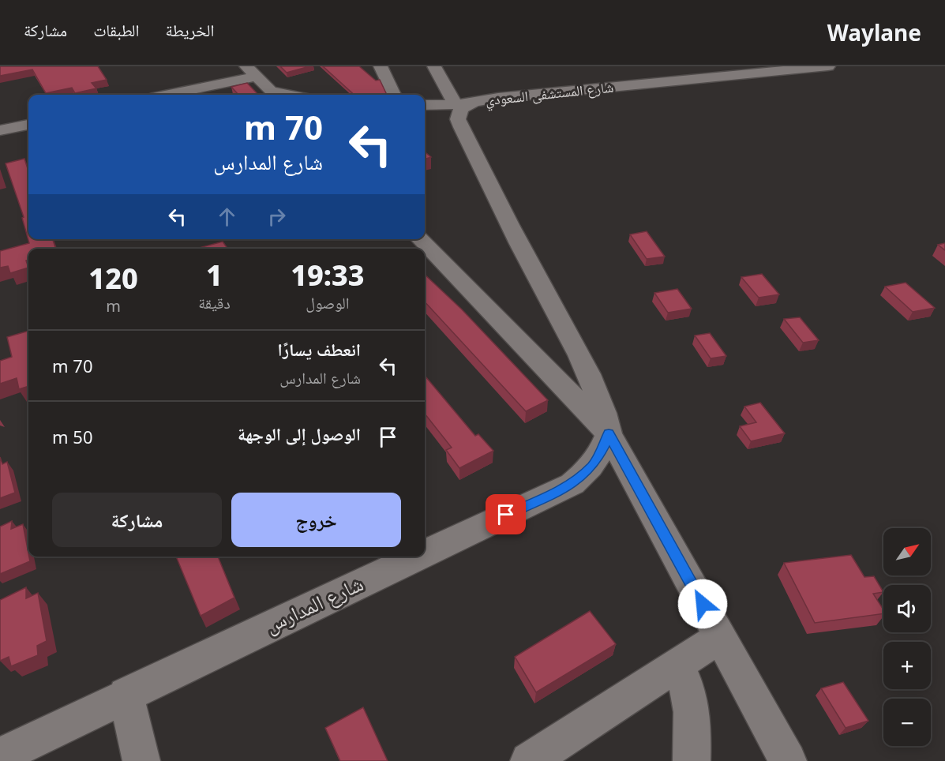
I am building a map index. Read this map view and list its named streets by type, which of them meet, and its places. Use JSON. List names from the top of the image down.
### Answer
{
  "streets": {
    "street": ["شارع المستشفى السعودي", "شارع المدارس"]
  },
  "crossings": [
    ["شارع المستشفى السعودي", "شارع المدارس"]
  ],
  "north": "top right",
  "page": {
    "header": "Waylane",
    "nav": ["الخريطة", "الطبقات", "مشاركة"],
    "turn": ["70 m", "شارع المدارس"],
    "eta": [
      "19:33",
      "الوصول",
      "1",
      "دقيقة",
      "120",
      "m"
    ],
    "list": [
      {
        "name": "انعطف يسارًا",
        "note": "شارع المدارس",
        "value": "70 m"
      },
      {
        "name": "الوصول إلى الوجهة",
        "value": "50 m"
      }
    ],
    "buttons": ["خروج", "مشاركة"],
    "map_buttons": ["+", "−"]
  }
}
